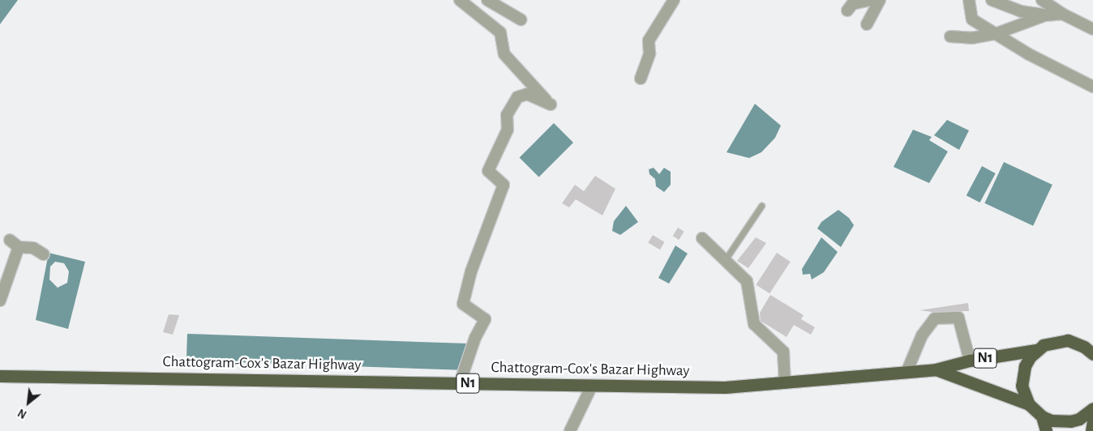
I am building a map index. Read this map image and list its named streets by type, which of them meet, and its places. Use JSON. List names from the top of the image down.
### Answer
{
  "streets": {
    "highway": ["N1", "Chattogram-Cox's Bazar Highway"]
  },
  "north": "bottom left"
}
